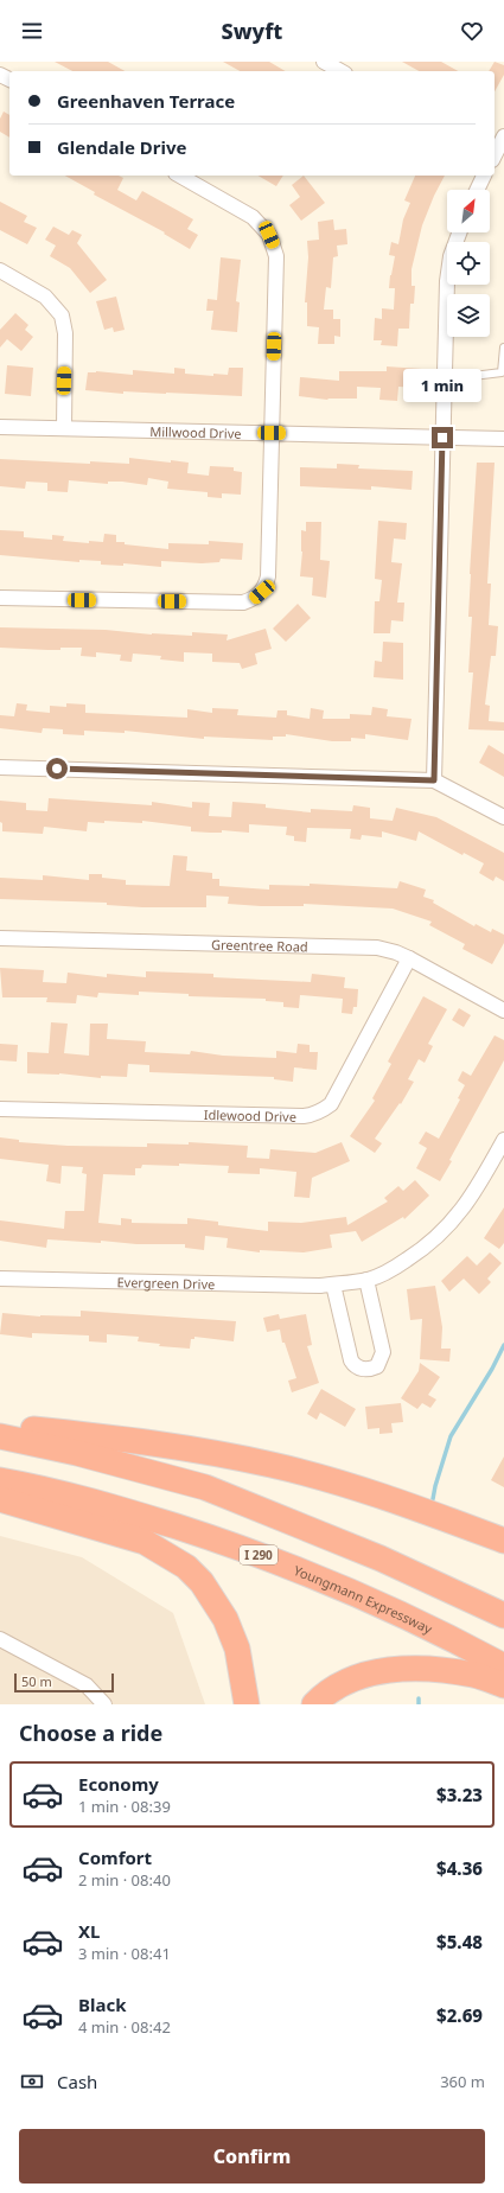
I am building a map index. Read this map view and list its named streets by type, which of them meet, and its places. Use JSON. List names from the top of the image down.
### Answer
{
  "streets": {
    "highway": ["I 290", "Youngmann Expressway"],
    "street": [
      "Millwood Drive",
      "Greentree Road",
      "Idlewood Drive",
      "Evergreen Drive"
    ]
  },
  "crossings": [
    ["Greentree Road", "Idlewood Drive"]
  ],
  "scale_bar": "50 m",
  "north": "top right",
  "page": {
    "header": "Swyft",
    "banner": ["Greenhaven Terrace", "Glendale Drive"],
    "bubble": "1 min",
    "scale": "50 m",
    "heading": "Choose a ride",
    "list": [
      {
        "name": "Economy",
        "note": "1 min · 08:39",
        "value": "$3.23"
      },
      {
        "name": "Comfort",
        "note": "2 min · 08:40",
        "value": "$4.36"
      },
      {
        "name": "XL",
        "note": "3 min · 08:41",
        "value": "$5.48"
      },
      {
        "name": "Black",
        "note": "4 min · 08:42",
        "value": "$2.69"
      }
    ],
    "pay": ["Cash", "360 m"],
    "buttons": "Confirm"
  }
}
